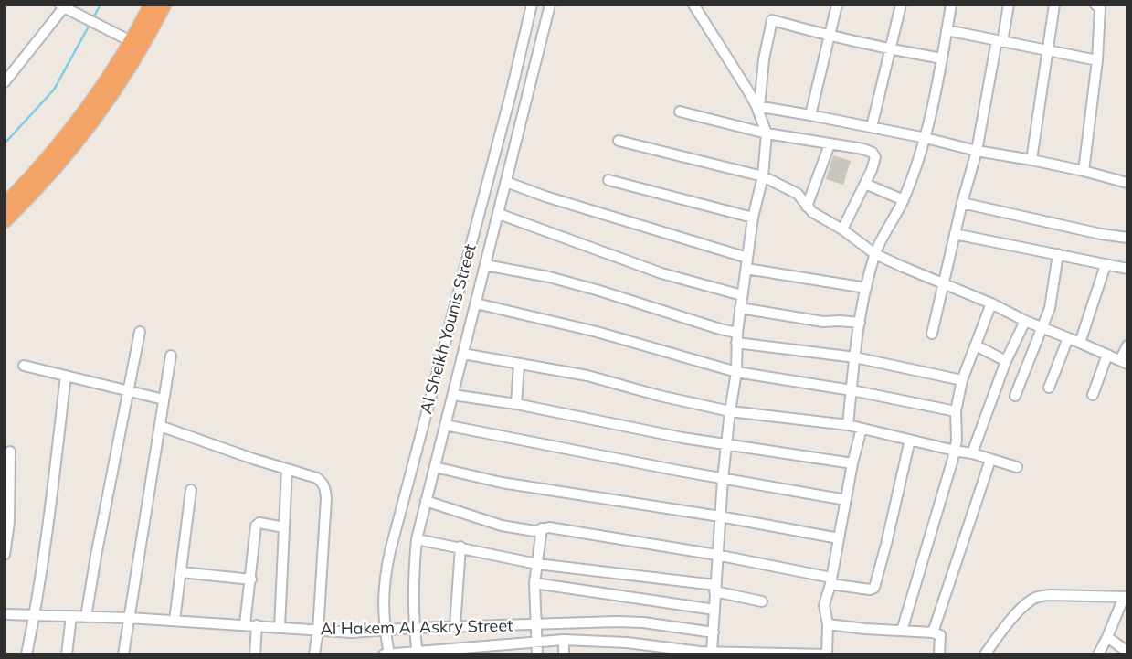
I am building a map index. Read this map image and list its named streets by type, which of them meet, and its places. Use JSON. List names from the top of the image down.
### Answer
{
  "streets": {
    "street": ["Al Sheikh Younis Street", "Al Hakem Al Askry Street"]
  },
  "crossings": [
    ["Al Sheikh Younis Street", "Al Hakem Al Askry Street"]
  ]
}
